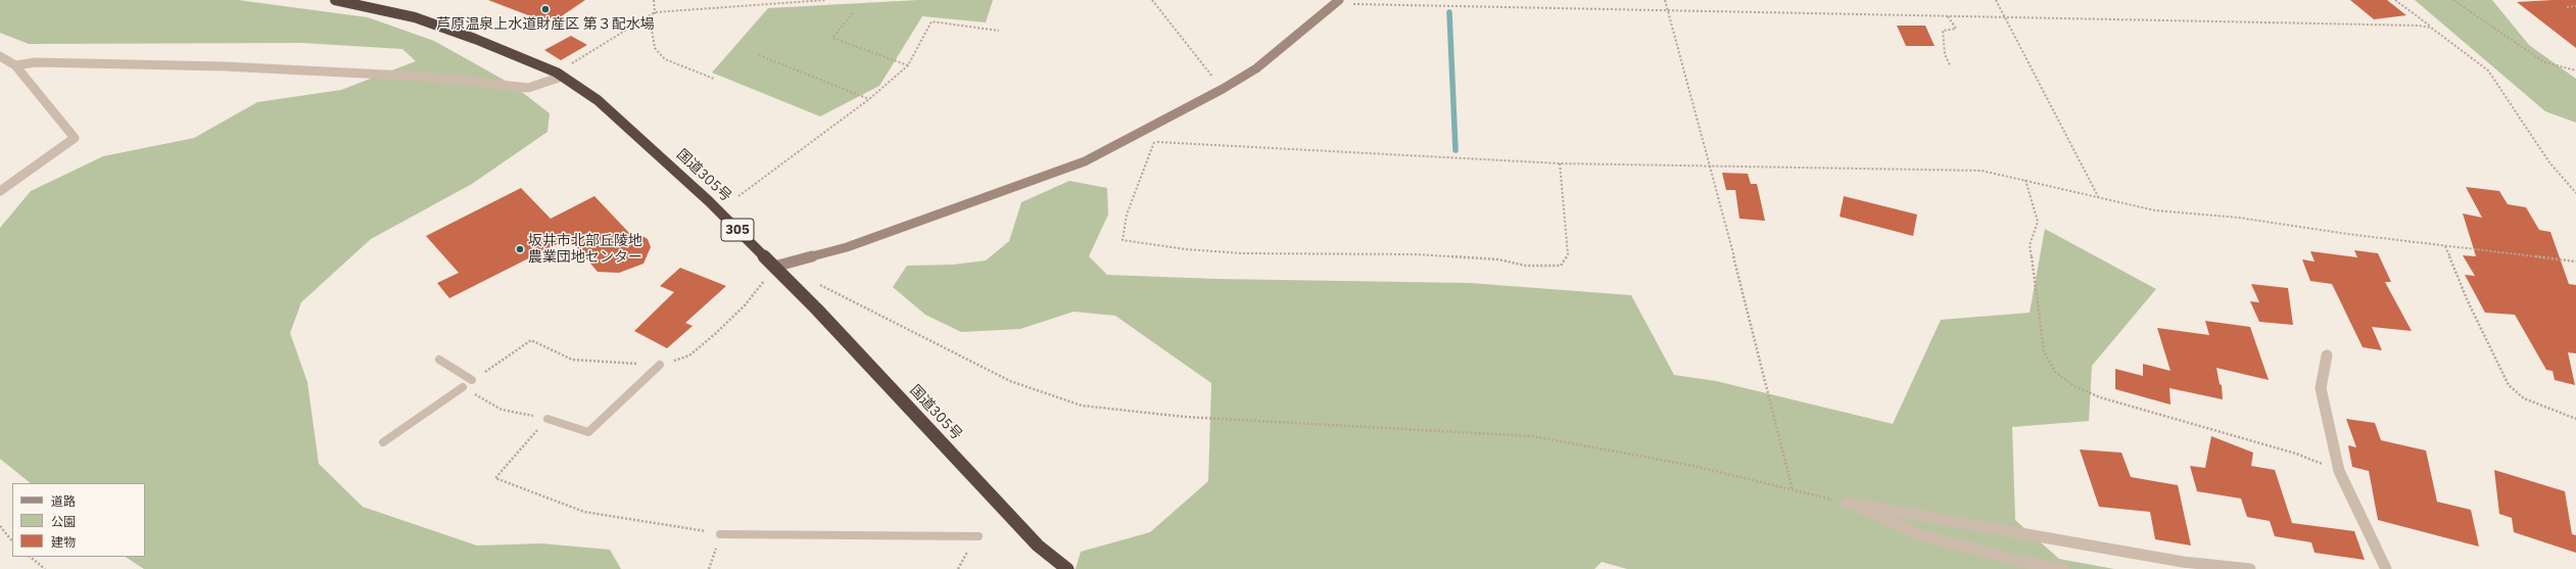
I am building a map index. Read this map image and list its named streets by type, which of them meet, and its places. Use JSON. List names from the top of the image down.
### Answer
{
  "streets": {
    "highway": ["国道305号", "305"]
  },
  "places": ["芦原温泉上水道財産区 第３配水場", "坂井市北部丘陵地 農業団地センター"],
  "legend": ["道路", "公園", "建物"]
}
